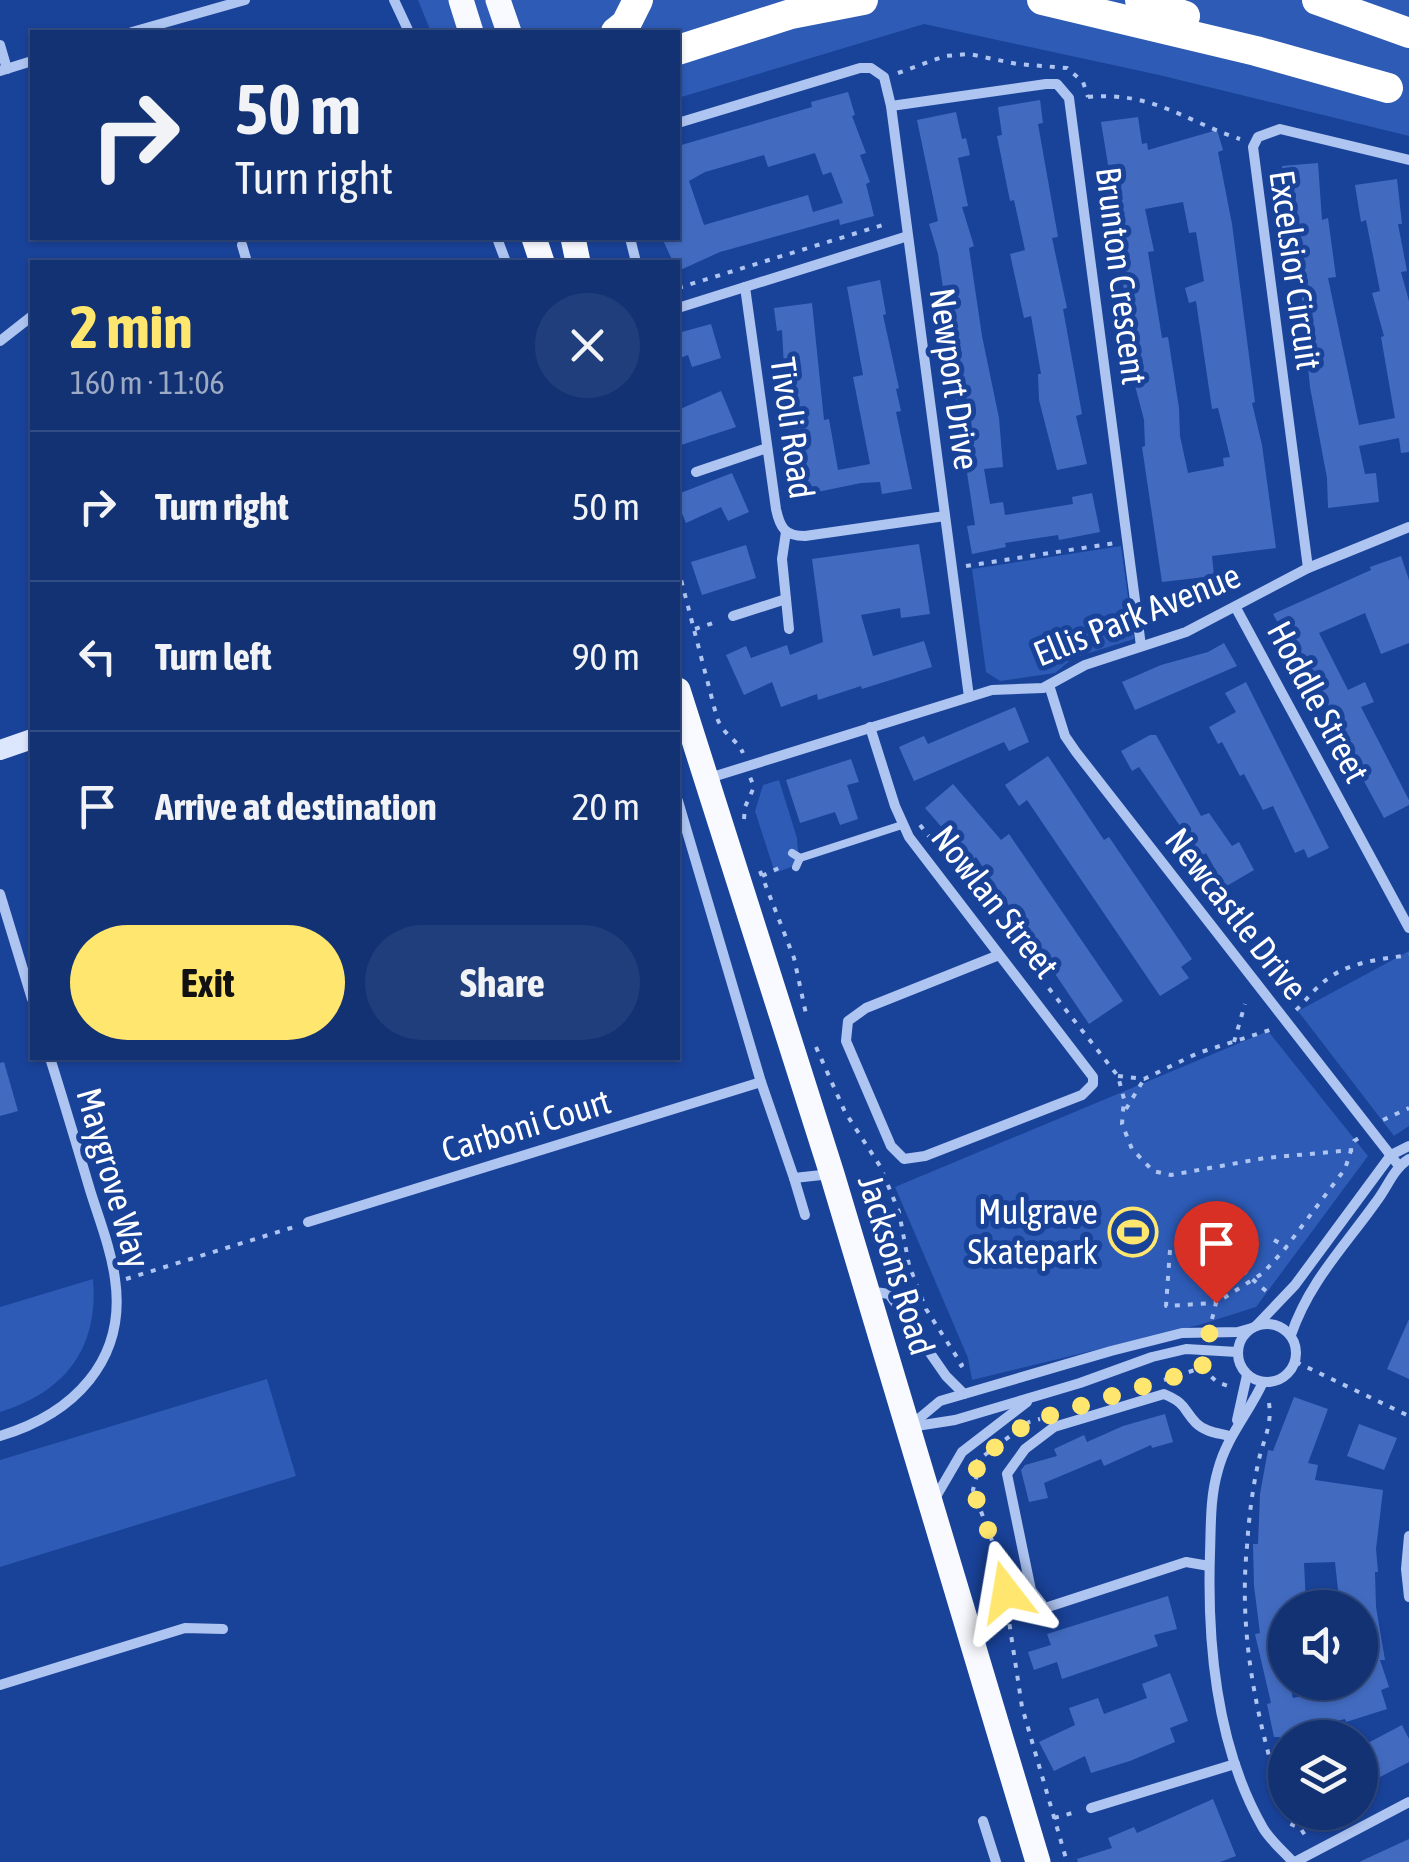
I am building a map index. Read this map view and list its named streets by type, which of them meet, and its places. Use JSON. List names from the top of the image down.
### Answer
{
  "streets": {
    "main road": ["Jacksons Road"],
    "street": [
      "Excelsior Circuit",
      "Brunton Crescent",
      "Newport Drive",
      "Tivoli Road",
      "Ellis Park Avenue",
      "Hoddle Street",
      "Nowlan Street",
      "Newcastle Drive",
      "Carboni Court",
      "Maygrove Way"
    ]
  },
  "crossings": [
    ["Excelsior Circuit", "Ellis Park Avenue"],
    ["Brunton Crescent", "Newport Drive"],
    ["Brunton Crescent", "Ellis Park Avenue"],
    ["Newport Drive", "Tivoli Road"],
    ["Newport Drive", "Ellis Park Avenue"],
    ["Ellis Park Avenue", "Hoddle Street"],
    ["Ellis Park Avenue", "Nowlan Street"],
    ["Ellis Park Avenue", "Newcastle Drive"],
    ["Ellis Park Avenue", "Jacksons Road"]
  ],
  "places": {
    "sports": ["Mulgrave Skatepark"]
  },
  "page": {
    "turn": ["50 m", "Turn right"],
    "heading": ["2 min", "160 m · 11:06"],
    "list": [
      {
        "name": "Turn right",
        "value": "50 m"
      },
      {
        "name": "Turn left",
        "value": "90 m"
      },
      {
        "name": "Arrive at destination",
        "value": "20 m"
      }
    ],
    "buttons": ["Exit", "Share"]
  }
}
